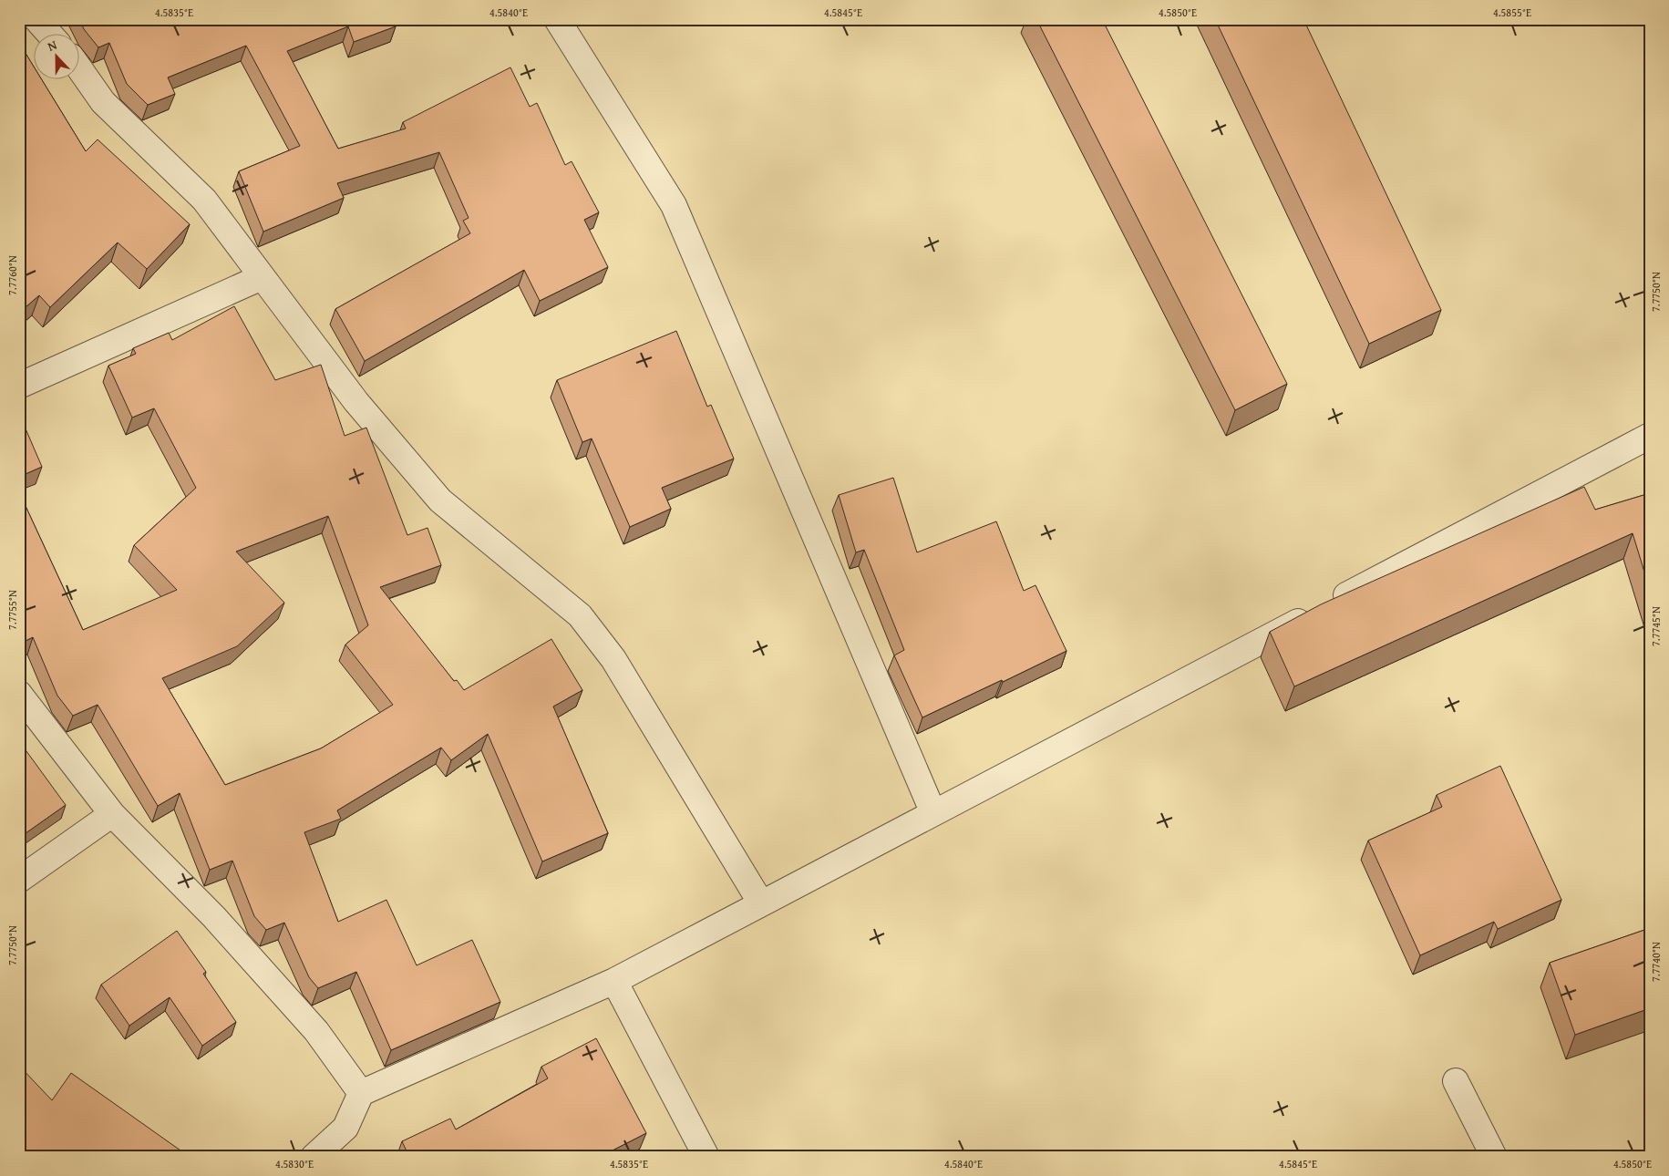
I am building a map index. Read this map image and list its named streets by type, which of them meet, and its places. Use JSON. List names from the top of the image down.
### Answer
{
  "north": "top",
  "coordinates": [
    "4.5835°E",
    "4.5840°E",
    "4.5845°E",
    "4.5850°E",
    "4.5855°E",
    "7.7760°N",
    "7.7750°N",
    "7.7755°N",
    "7.7745°N",
    "7.7740°N",
    "4.5830°E"
  ]
}
